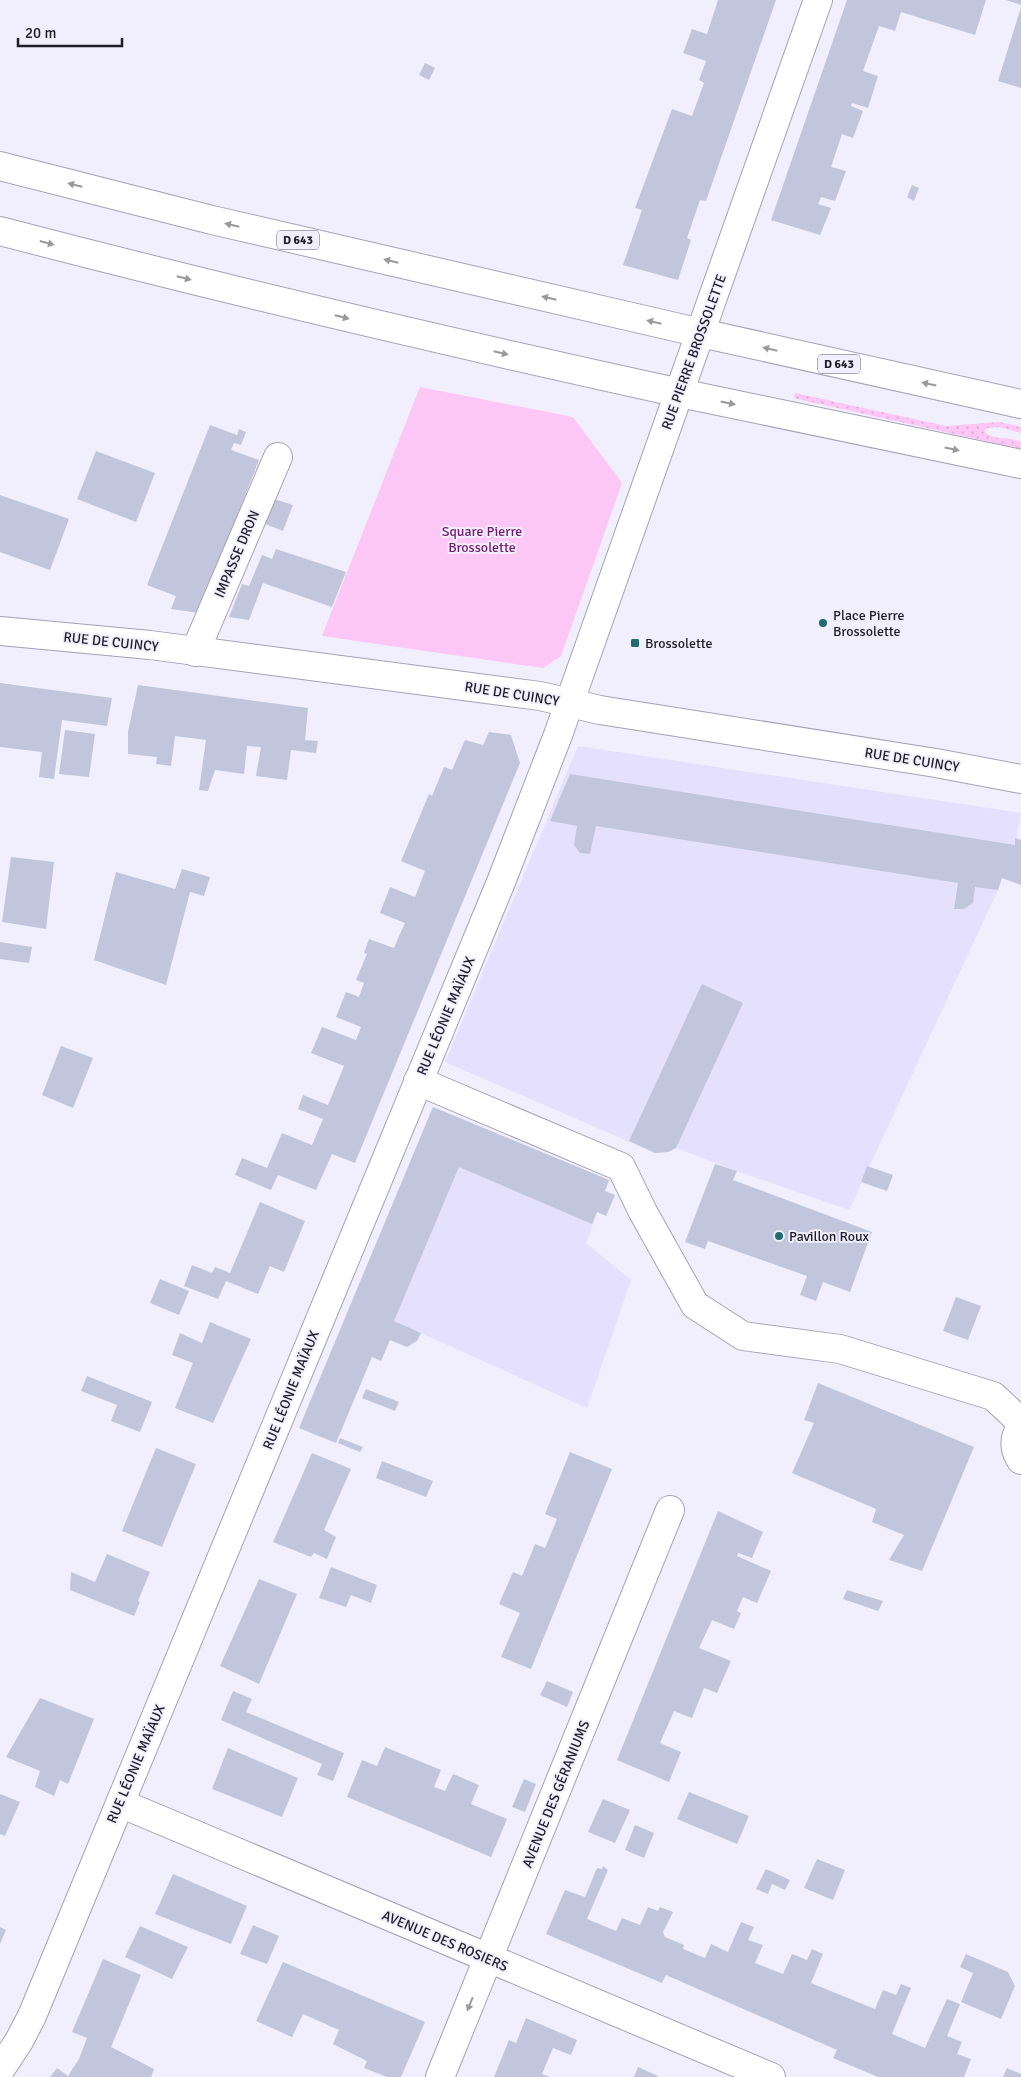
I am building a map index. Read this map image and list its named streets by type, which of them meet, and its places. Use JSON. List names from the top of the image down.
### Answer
{
  "streets": {
    "main road": [
      "D 643",
      "RUE PIERRE BROSSOLETTE",
      "IMPASSE DRON",
      "RUE DE CUINCY",
      "RUE LÉONIE MAÏAUX",
      "AVENUE DES GÉRANIUMS",
      "AVENUE DES ROSIERS"
    ]
  },
  "crossings": [
    ["D 643", "RUE PIERRE BROSSOLETTE"],
    ["RUE PIERRE BROSSOLETTE", "RUE DE CUINCY"],
    ["RUE PIERRE BROSSOLETTE", "RUE LÉONIE MAÏAUX"],
    ["IMPASSE DRON", "RUE DE CUINCY"],
    ["RUE DE CUINCY", "RUE LÉONIE MAÏAUX"],
    ["RUE LÉONIE MAÏAUX", "AVENUE DES ROSIERS"],
    ["AVENUE DES GÉRANIUMS", "AVENUE DES ROSIERS"]
  ],
  "parks": ["Square Pierre Brossolette"],
  "places": {
    "other": ["Place Pierre Brossolette", "Pavillon Roux"],
    "transit": ["Brossolette"]
  },
  "scale_bar": "20 m"
}
